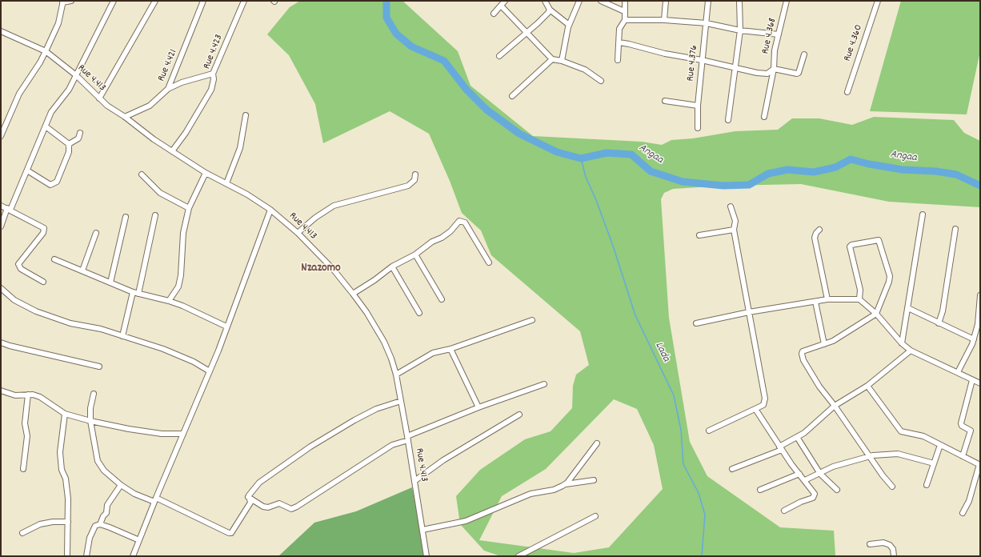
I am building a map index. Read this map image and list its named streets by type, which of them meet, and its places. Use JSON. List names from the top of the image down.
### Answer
{
  "streets": {
    "street": [
      "Rue 4.368",
      "Rue 4.360",
      "Rue 4.423",
      "Rue 4.376",
      "Rue 4.421",
      "Rue 4.413"
    ]
  },
  "crossings": [
    ["Rue 4.423", "Rue 4.413"],
    ["Rue 4.421", "Rue 4.413"]
  ],
  "districts": ["Nzazomo"],
  "water": ["Angaa", "Lada"]
}
